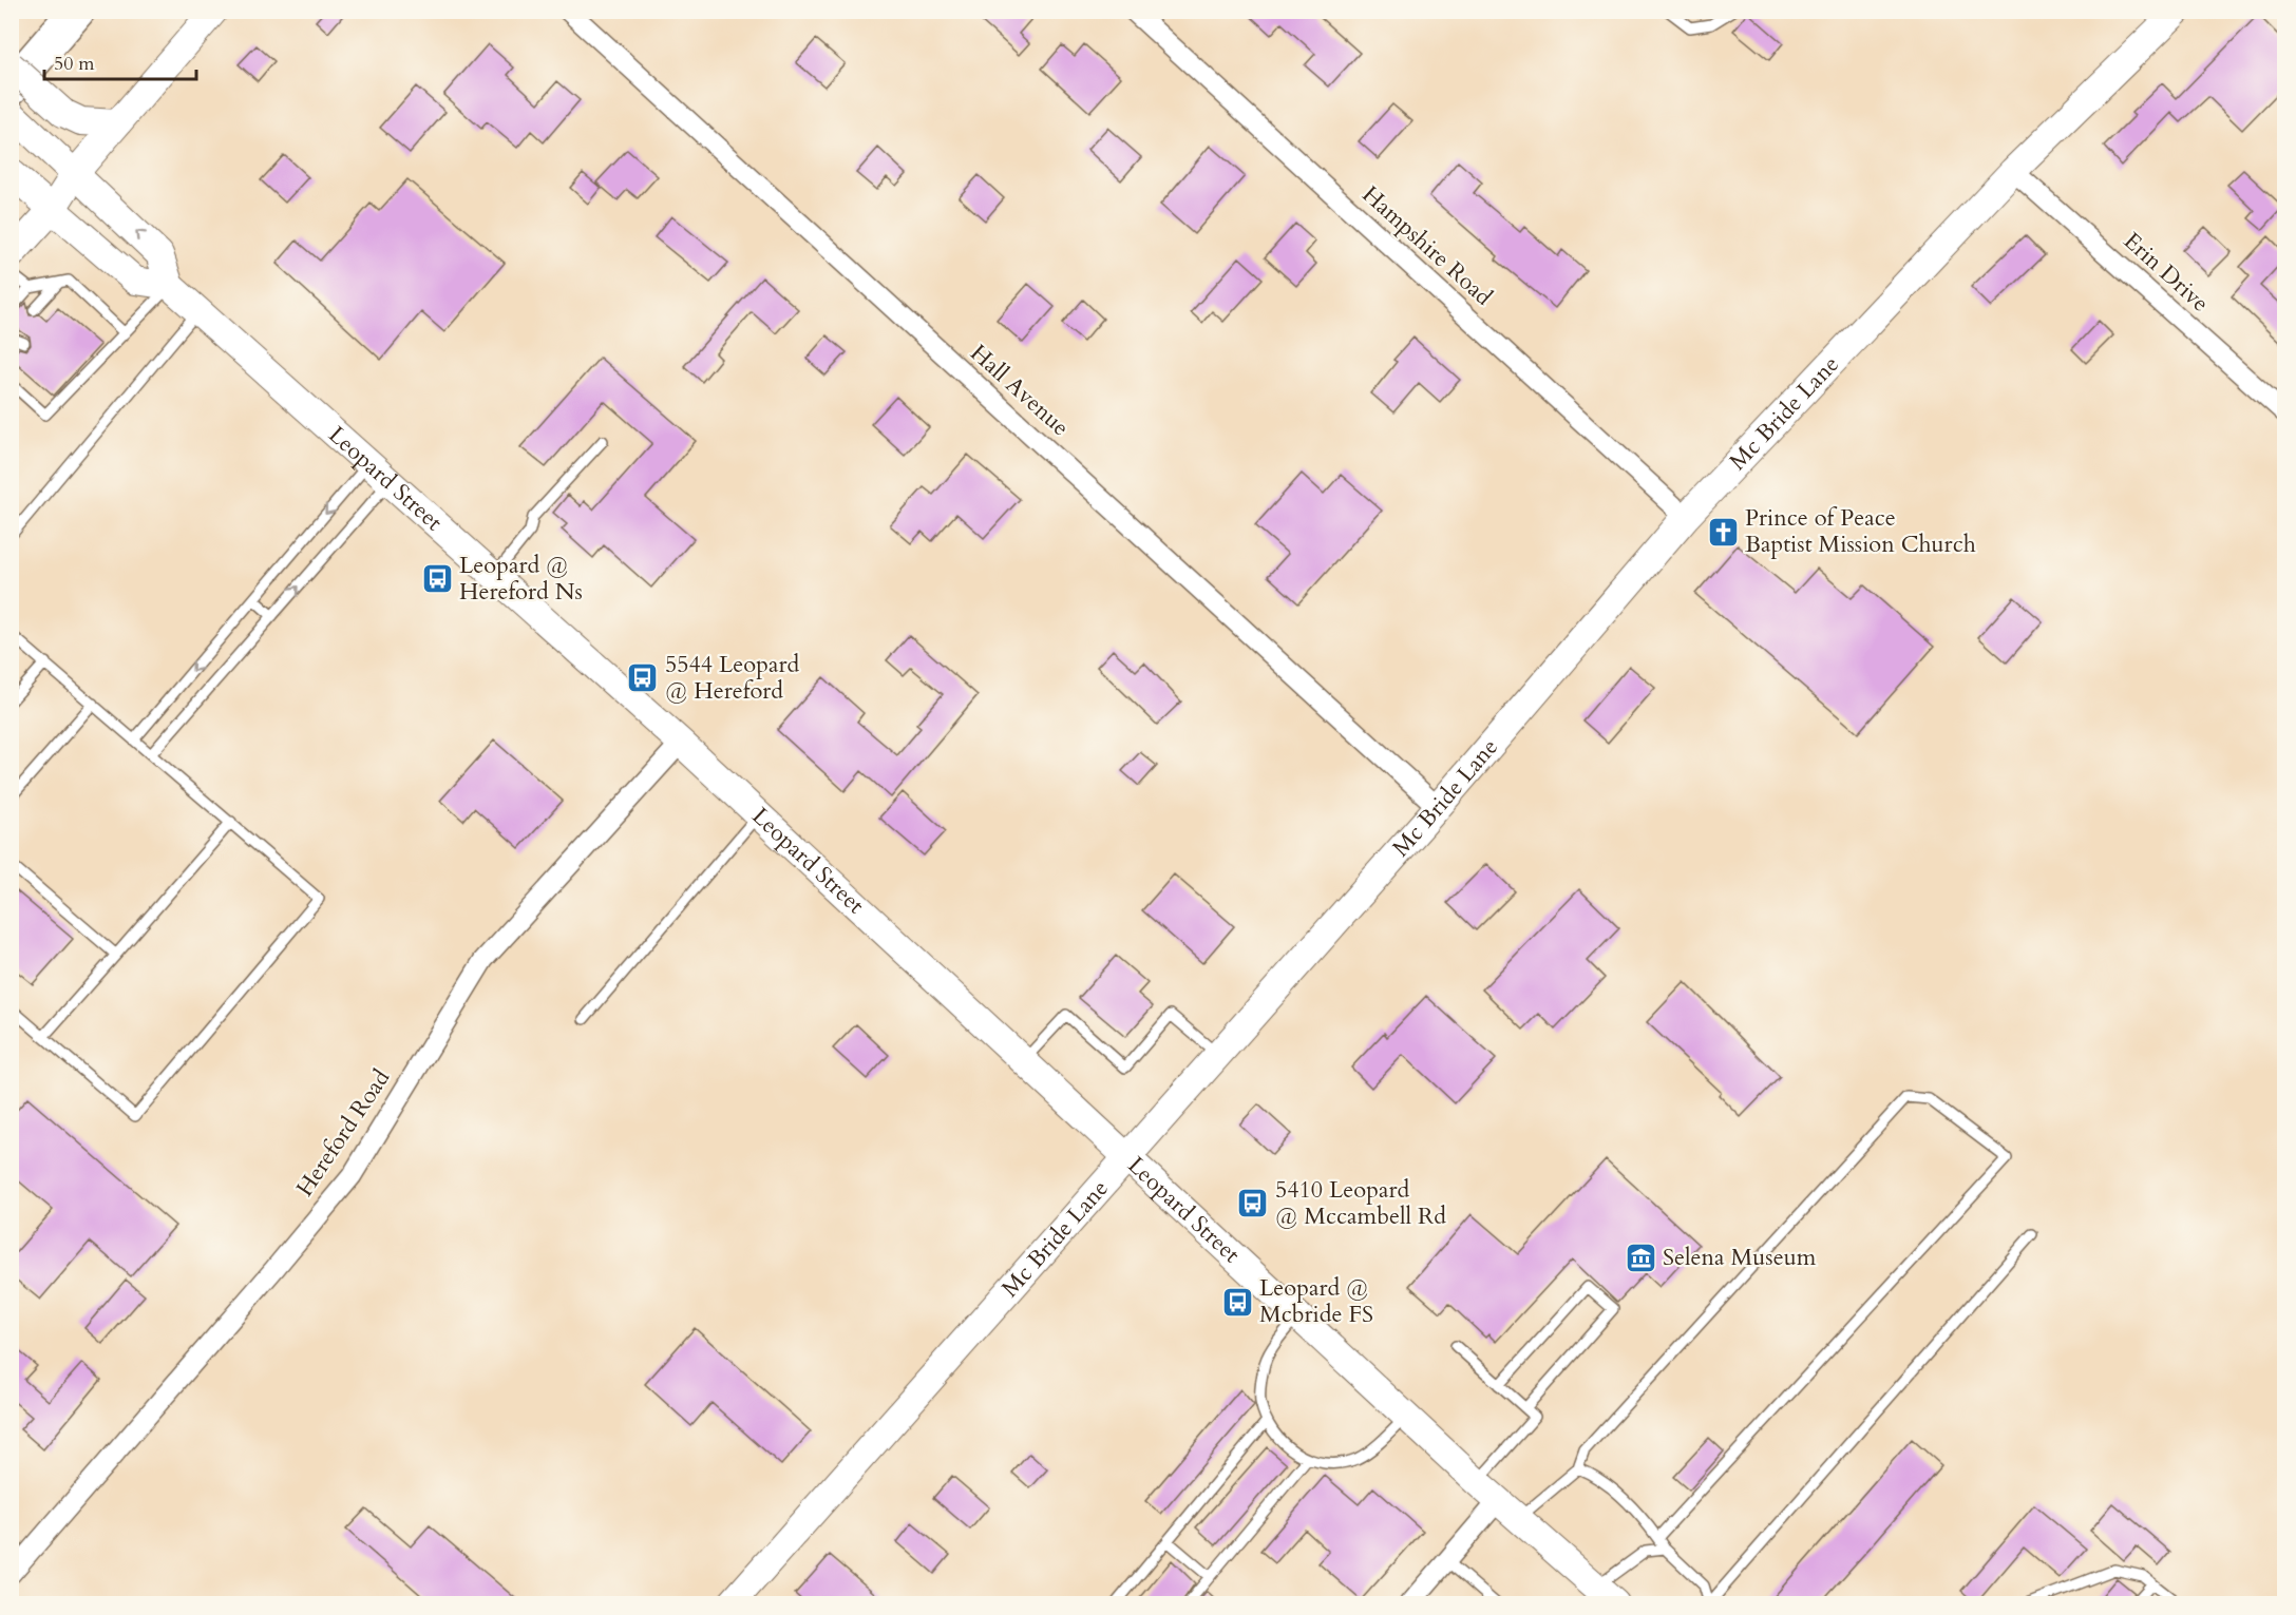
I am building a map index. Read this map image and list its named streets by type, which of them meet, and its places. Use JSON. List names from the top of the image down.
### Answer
{
  "streets": {
    "main road": ["Mc Bride Lane", "Leopard Street"],
    "street": [
      "Hampshire Road",
      "Erin Drive",
      "Hall Avenue",
      "Hereford Road"
    ]
  },
  "crossings": [
    ["Hampshire Road", "Mc Bride Lane"],
    ["Erin Drive", "Mc Bride Lane"],
    ["Hall Avenue", "Mc Bride Lane"],
    ["Mc Bride Lane", "Leopard Street"],
    ["Leopard Street", "Hereford Road"]
  ],
  "places": {
    "church": ["Prince of Peace Baptist Mission Church"],
    "bus stop": [
      "Leopard @ Hereford Ns",
      "5544 Leopard @ Hereford",
      "5410 Leopard @ Mccambell Rd",
      "Leopard @ Mcbride FS"
    ],
    "museum": ["Selena Museum"]
  },
  "scale_bar": "50 m"
}
